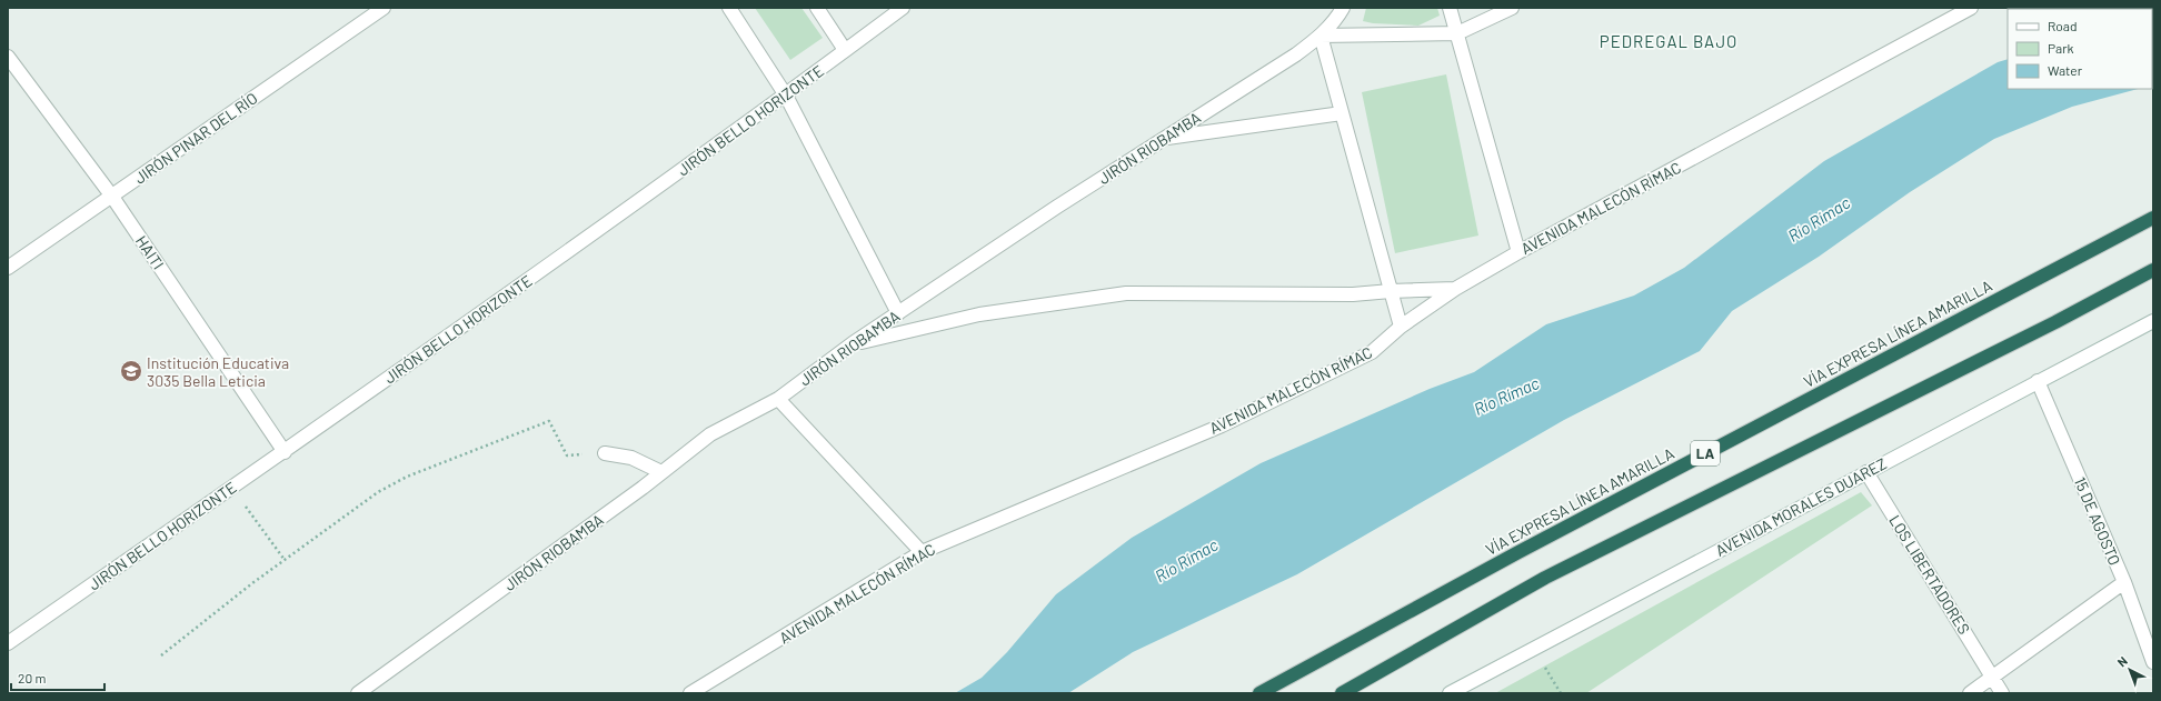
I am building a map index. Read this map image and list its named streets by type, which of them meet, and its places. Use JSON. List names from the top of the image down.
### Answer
{
  "streets": {
    "highway": ["VÍA EXPRESA LÍNEA AMARILLA", "LA"],
    "street": [
      "JIRÓN BELLO HORIZONTE",
      "JIRÓN PINAR DEL RÍO",
      "JIRÓN RIOBAMBA",
      "AVENIDA MALECÓN RÍMAC",
      "HAITI",
      "AVENIDA MORALES DUAREZ",
      "15 DE AGOSTO",
      "LOS LIBERTADORES"
    ]
  },
  "crossings": [
    ["JIRÓN BELLO HORIZONTE", "HAITI"],
    ["JIRÓN PINAR DEL RÍO", "HAITI"],
    ["AVENIDA MORALES DUAREZ", "15 DE AGOSTO"],
    ["AVENIDA MORALES DUAREZ", "LOS LIBERTADORES"]
  ],
  "districts": ["PEDREGAL BAJO"],
  "water": ["Río Rímac"],
  "places": {
    "school or university": ["Institución Educativa 3035 Bella Leticia"]
  },
  "legend": ["Road", "Park", "Water"],
  "scale_bar": "20 m",
  "north": "top left"
}
